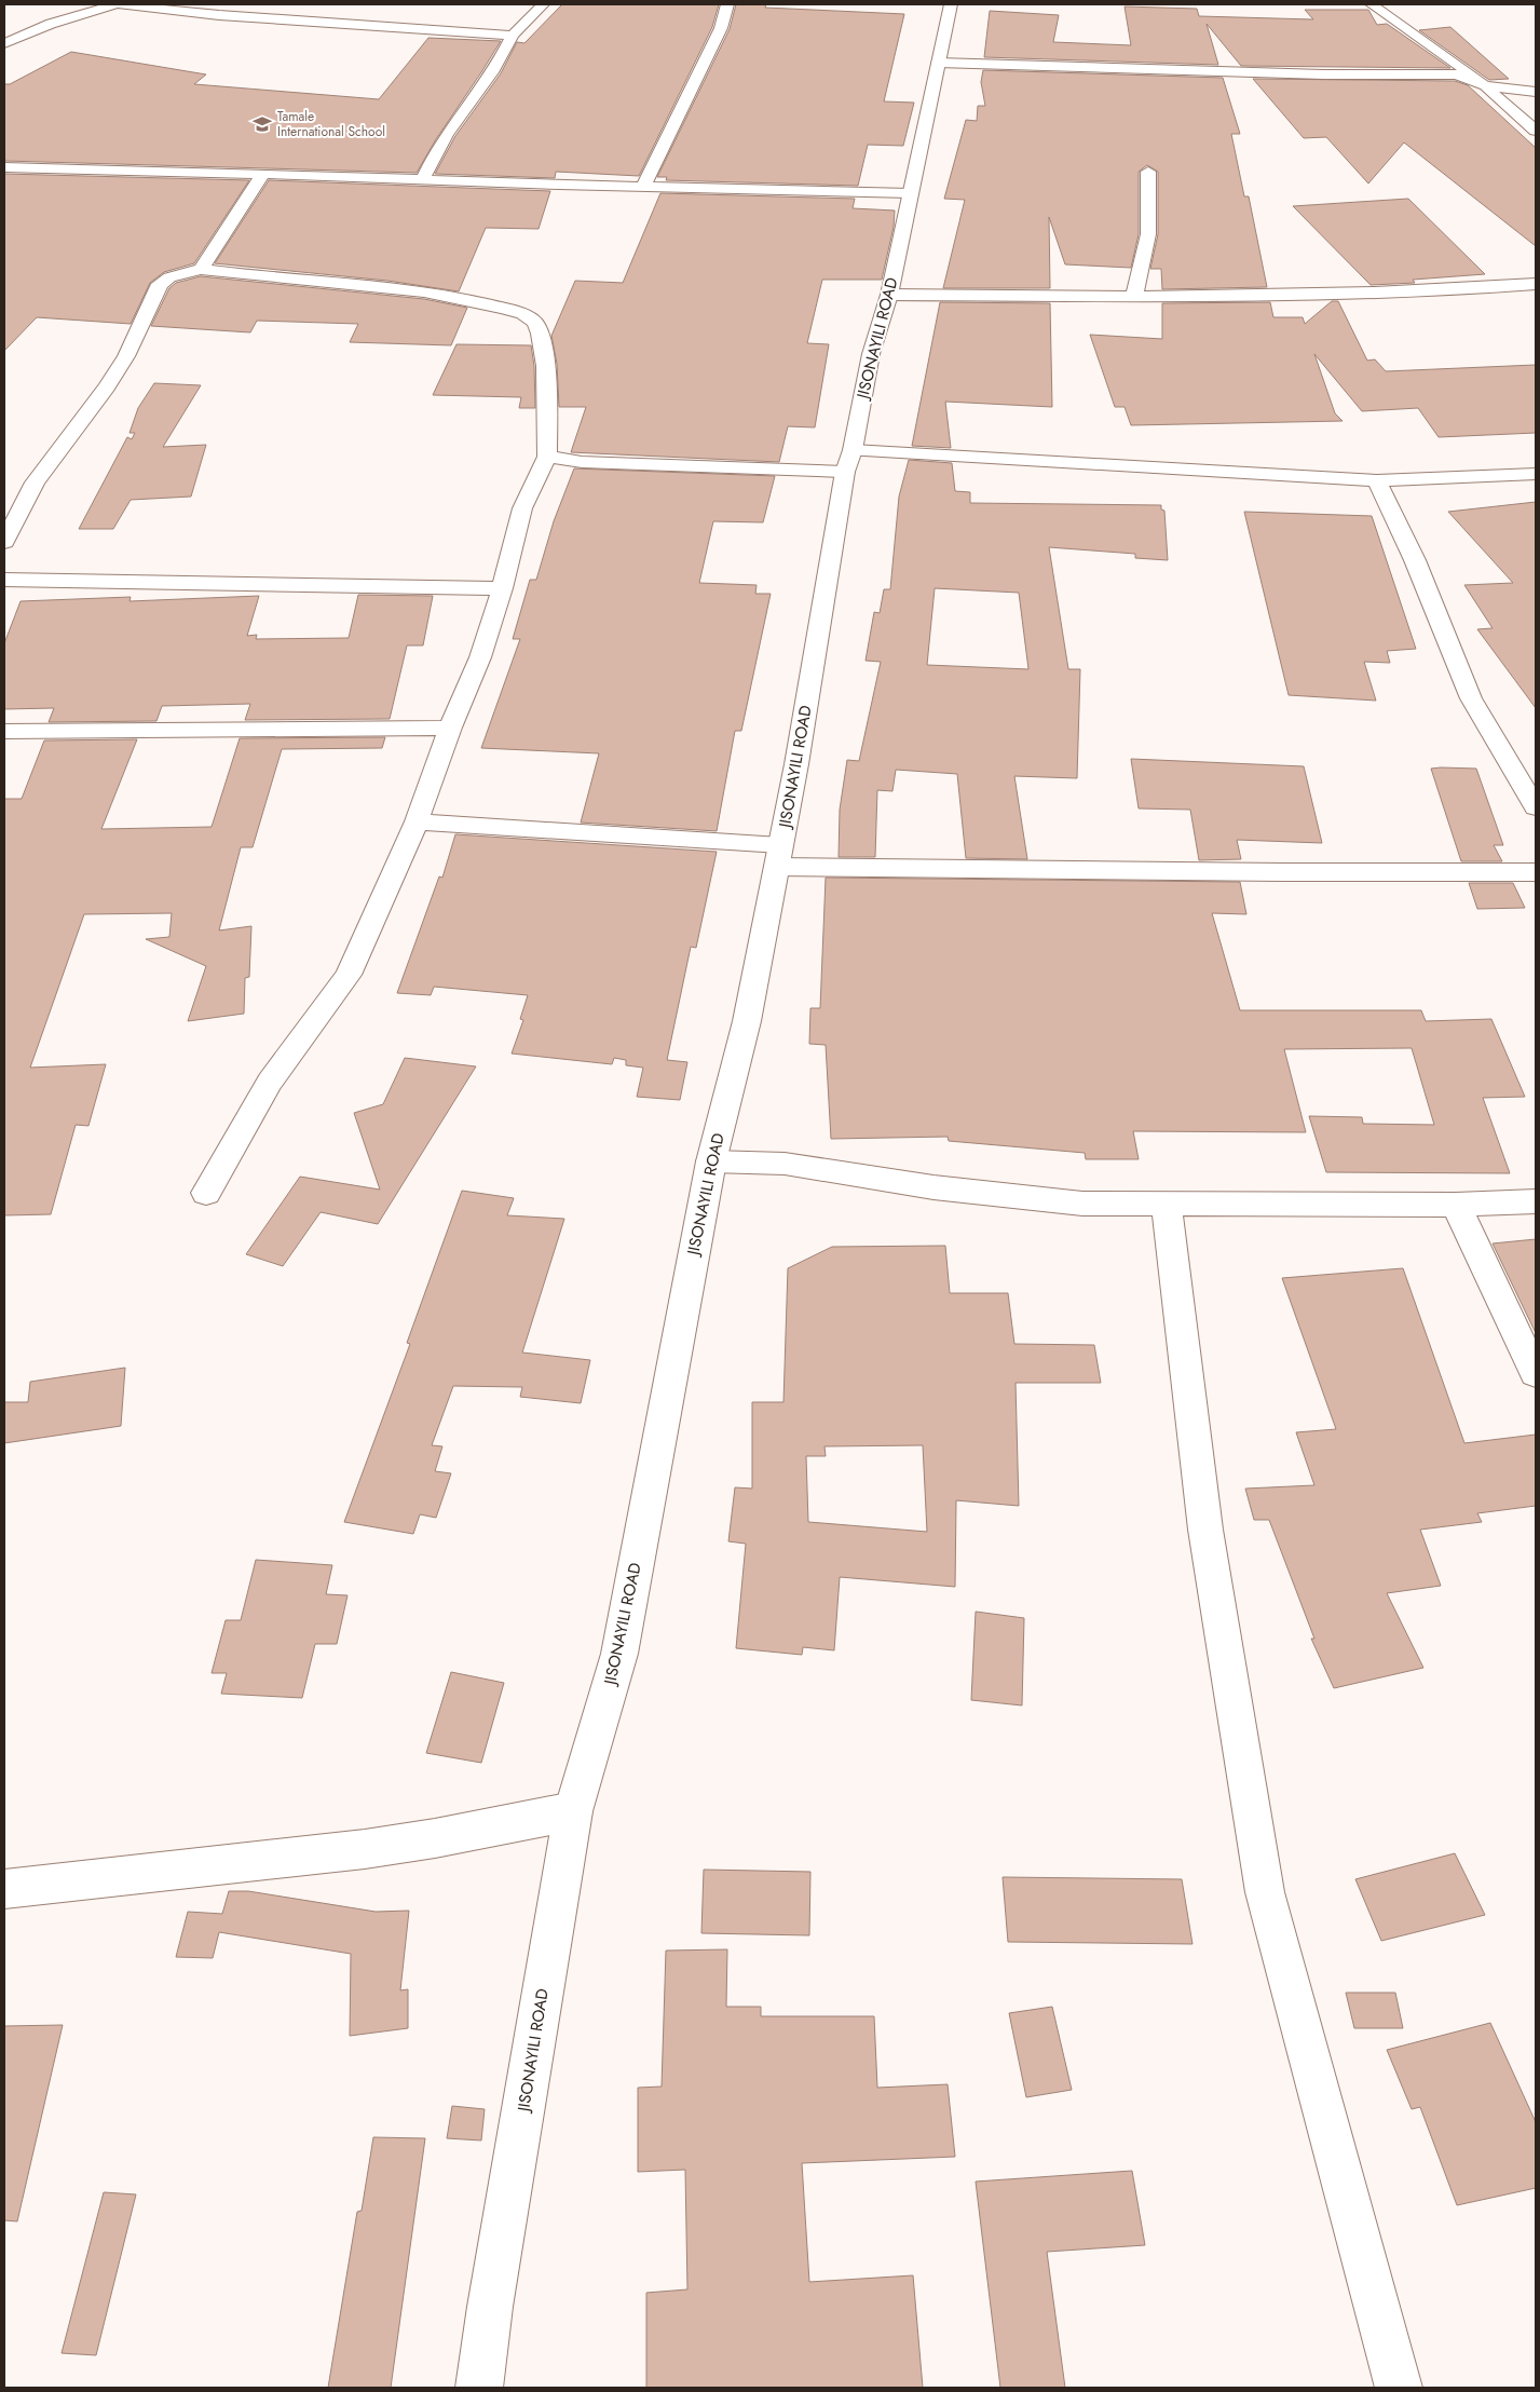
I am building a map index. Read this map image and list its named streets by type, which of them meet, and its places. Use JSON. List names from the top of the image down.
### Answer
{
  "streets": {
    "street": ["JISONAYILI ROAD"]
  },
  "places": {
    "school or university": ["Tamale International School"]
  }
}
